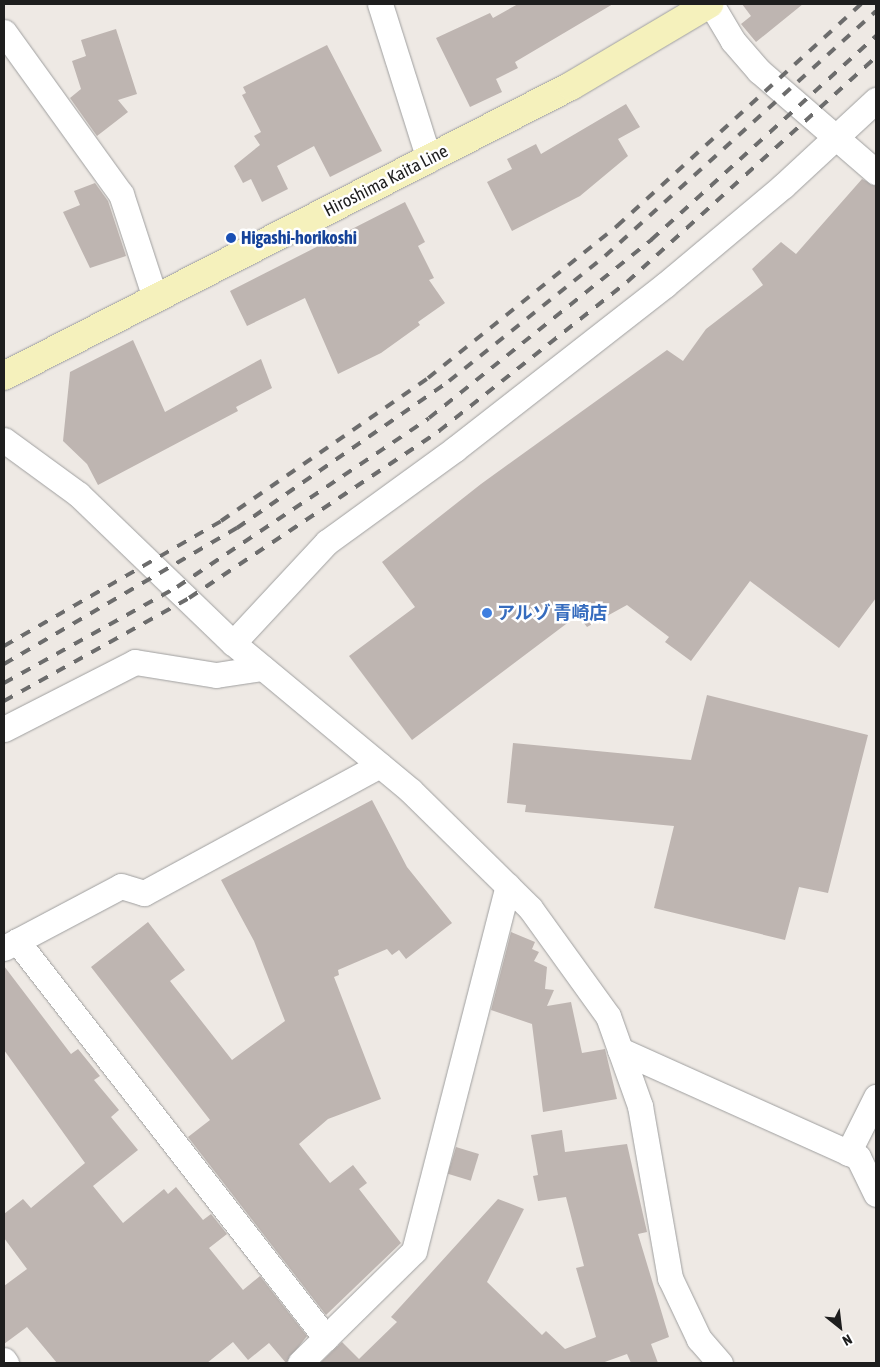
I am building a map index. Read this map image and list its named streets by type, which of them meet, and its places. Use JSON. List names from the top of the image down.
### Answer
{
  "streets": {
    "main road": ["Hiroshima Kaita Line"]
  },
  "places": ["Higashi-horikoshi", "アルゾ 青崎店"],
  "north": "bottom right"
}
